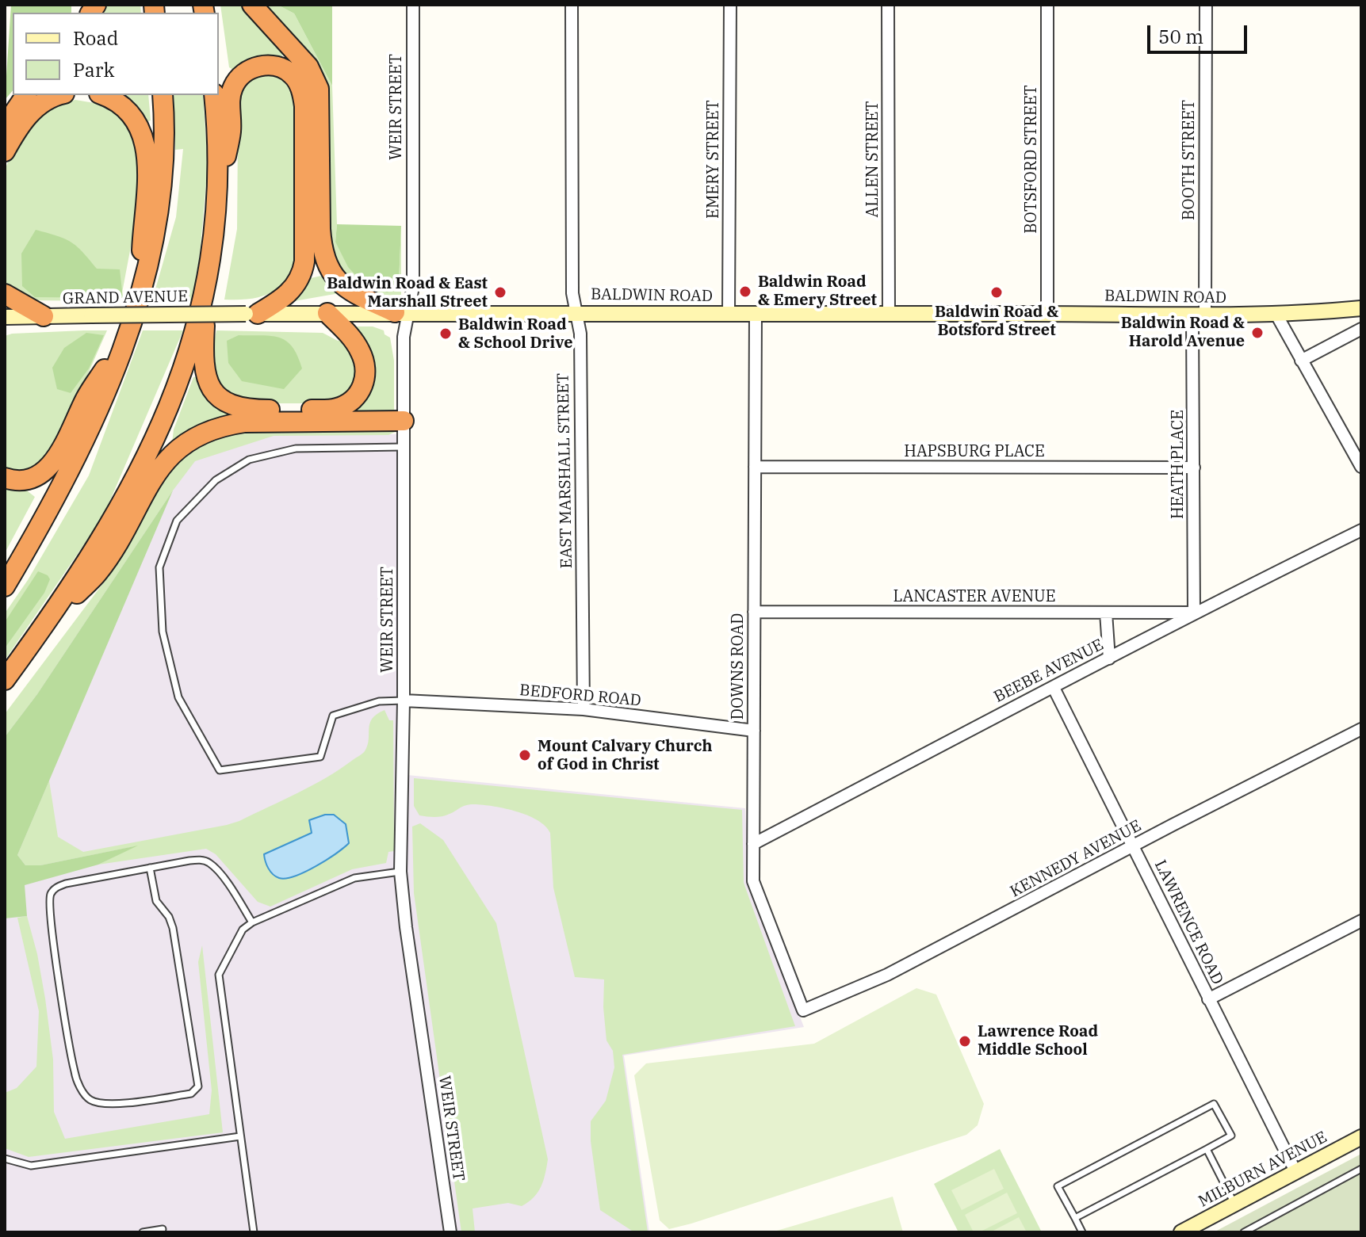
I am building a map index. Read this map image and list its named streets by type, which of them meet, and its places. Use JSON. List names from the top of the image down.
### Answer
{
  "streets": {
    "main road": ["BALDWIN ROAD", "GRAND AVENUE", "MILBURN AVENUE"],
    "street": [
      "WEIR STREET",
      "EMERY STREET",
      "ALLEN STREET",
      "BOTSFORD STREET",
      "BOOTH STREET",
      "HAPSBURG PLACE",
      "HEATH PLACE",
      "EAST MARSHALL STREET",
      "LANCASTER AVENUE",
      "DOWNS ROAD",
      "BEEBE AVENUE",
      "BEDFORD ROAD",
      "KENNEDY AVENUE",
      "LAWRENCE ROAD"
    ]
  },
  "crossings": [
    ["WEIR STREET", "BALDWIN ROAD"],
    ["WEIR STREET", "BEDFORD ROAD"],
    ["EMERY STREET", "BALDWIN ROAD"],
    ["ALLEN STREET", "BALDWIN ROAD"],
    ["BOTSFORD STREET", "BALDWIN ROAD"],
    ["BOOTH STREET", "BALDWIN ROAD"],
    ["BOOTH STREET", "HEATH PLACE"],
    ["BALDWIN ROAD", "GRAND AVENUE"],
    ["BALDWIN ROAD", "HEATH PLACE"],
    ["BALDWIN ROAD", "EAST MARSHALL STREET"],
    ["BALDWIN ROAD", "DOWNS ROAD"],
    ["HAPSBURG PLACE", "HEATH PLACE"],
    ["HAPSBURG PLACE", "DOWNS ROAD"],
    ["HEATH PLACE", "LANCASTER AVENUE"],
    ["HEATH PLACE", "BEEBE AVENUE"],
    ["EAST MARSHALL STREET", "BEDFORD ROAD"],
    ["LANCASTER AVENUE", "DOWNS ROAD"],
    ["LANCASTER AVENUE", "BEEBE AVENUE"],
    ["DOWNS ROAD", "BEEBE AVENUE"],
    ["DOWNS ROAD", "BEDFORD ROAD"],
    ["DOWNS ROAD", "KENNEDY AVENUE"],
    ["BEEBE AVENUE", "LAWRENCE ROAD"],
    ["KENNEDY AVENUE", "LAWRENCE ROAD"],
    ["LAWRENCE ROAD", "MILBURN AVENUE"]
  ],
  "places": [
    "Baldwin Road & Emery Street",
    "Baldwin Road & East Marshall Street",
    "Baldwin Road & Botsford Street",
    "Baldwin Road & Harold Avenue",
    "Baldwin Road & School Drive",
    "Mount Calvary Church of God in Christ",
    "Lawrence Road Middle School"
  ],
  "legend": ["Road", "Park"],
  "scale_bar": "50 m"
}
